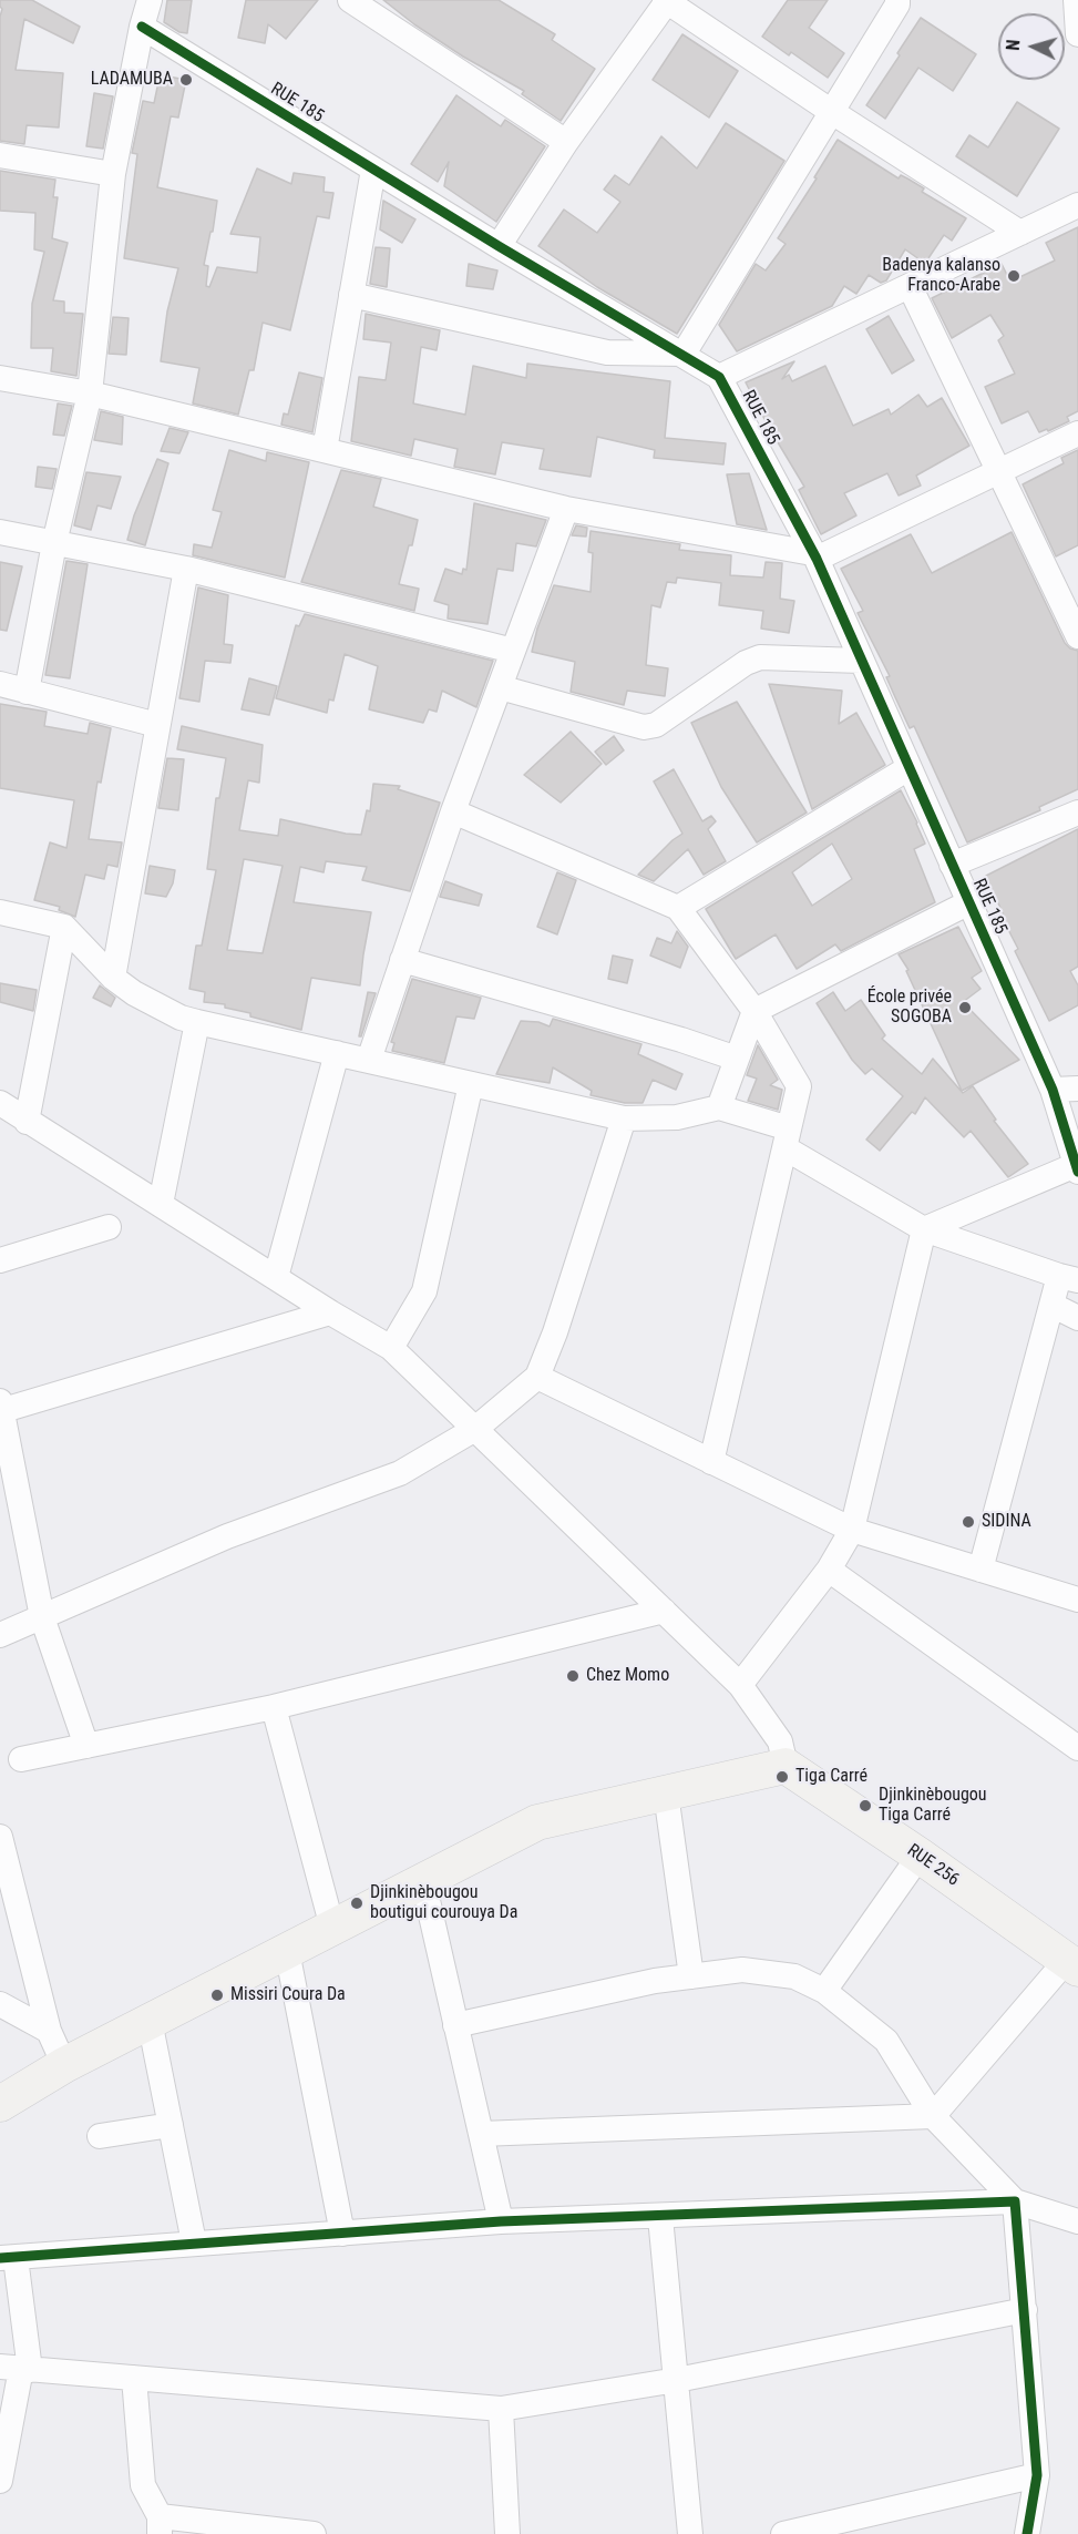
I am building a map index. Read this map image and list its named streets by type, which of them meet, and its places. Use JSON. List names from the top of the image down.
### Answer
{
  "streets": {
    "street": ["RUE 185", "RUE 256"]
  },
  "places": [
    "LADAMUBA",
    "Badenya kalanso Franco-Arabe",
    "École privée SOGOBA",
    "SIDINA",
    "Chez Momo",
    "Tiga Carré",
    "Djinkinèbougou Tiga Carré",
    "Djinkinèbougou boutigui courouya Da",
    "Missiri Coura Da"
  ],
  "north": "left"
}
